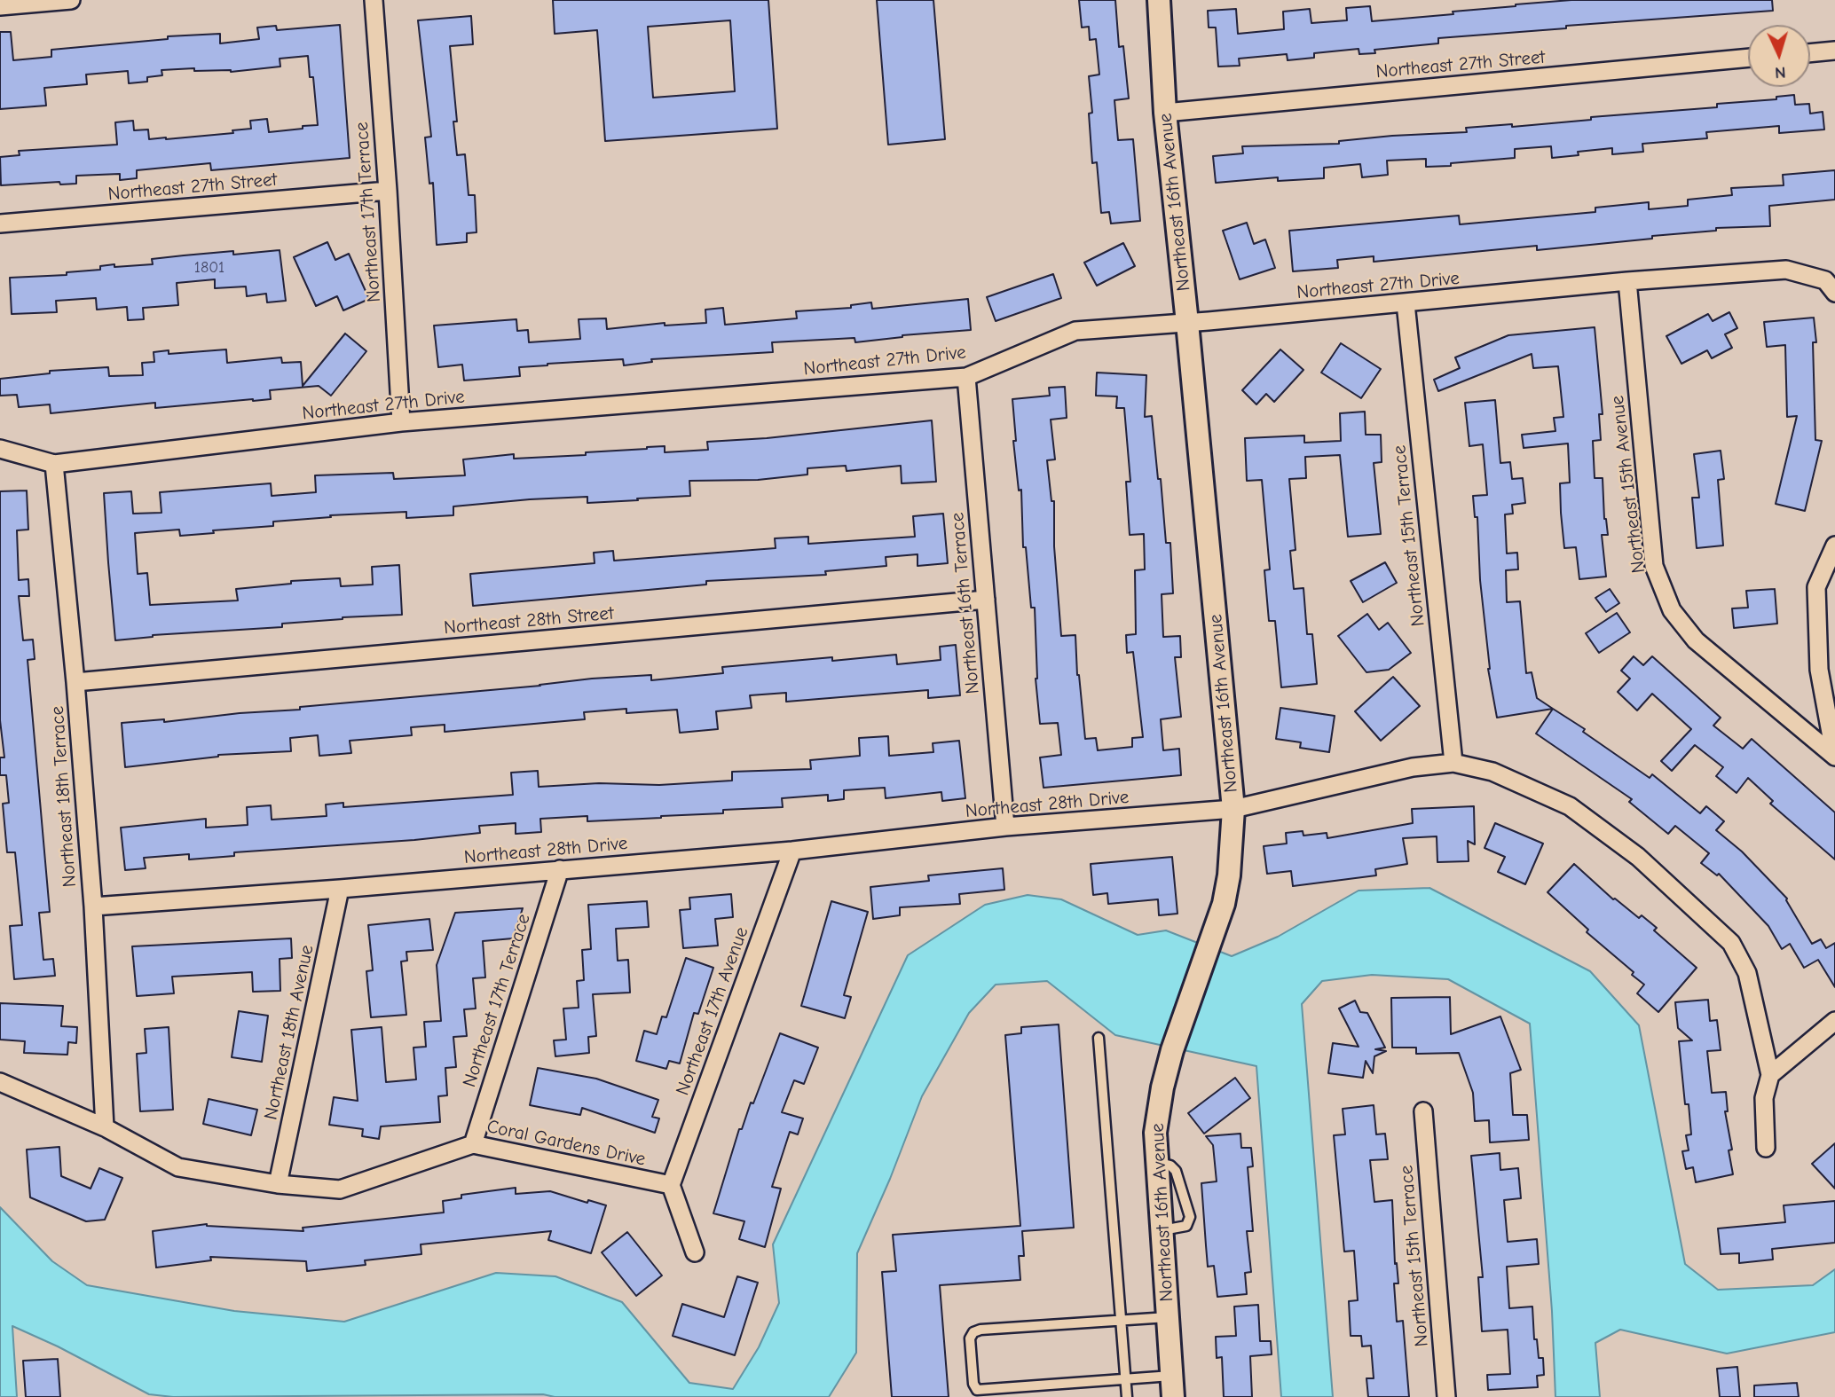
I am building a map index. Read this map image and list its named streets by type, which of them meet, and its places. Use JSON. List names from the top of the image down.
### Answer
{
  "streets": {
    "street": [
      "Northeast 27th Street",
      "Northeast 16th Avenue",
      "Northeast 17th Terrace",
      "Northeast 27th Drive",
      "Northeast 15th Avenue",
      "Northeast 15th Terrace",
      "Northeast 16th Terrace",
      "Northeast 28th Street",
      "Northeast 18th Terrace",
      "Northeast 28th Drive",
      "Northeast 17th Avenue",
      "Northeast 18th Avenue",
      "Coral Gardens Drive"
    ]
  },
  "crossings": [
    ["Northeast 27th Street", "Northeast 16th Avenue"],
    ["Northeast 27th Street", "Northeast 17th Terrace"],
    ["Northeast 16th Avenue", "Northeast 27th Drive"],
    ["Northeast 16th Avenue", "Northeast 28th Drive"],
    ["Northeast 17th Terrace", "Northeast 27th Drive"],
    ["Northeast 17th Terrace", "Northeast 28th Drive"],
    ["Northeast 17th Terrace", "Coral Gardens Drive"],
    ["Northeast 27th Drive", "Northeast 15th Avenue"],
    ["Northeast 27th Drive", "Northeast 15th Terrace"],
    ["Northeast 27th Drive", "Northeast 16th Terrace"],
    ["Northeast 27th Drive", "Northeast 18th Terrace"],
    ["Northeast 15th Terrace", "Northeast 28th Drive"],
    ["Northeast 16th Terrace", "Northeast 28th Street"],
    ["Northeast 16th Terrace", "Northeast 28th Drive"],
    ["Northeast 28th Street", "Northeast 18th Terrace"],
    ["Northeast 18th Terrace", "Northeast 28th Drive"],
    ["Northeast 18th Terrace", "Coral Gardens Drive"],
    ["Northeast 28th Drive", "Northeast 17th Avenue"],
    ["Northeast 28th Drive", "Northeast 18th Avenue"],
    ["Northeast 17th Avenue", "Coral Gardens Drive"],
    ["Northeast 18th Avenue", "Coral Gardens Drive"]
  ],
  "house_numbers": ["1801"],
  "north": "bottom"
}
